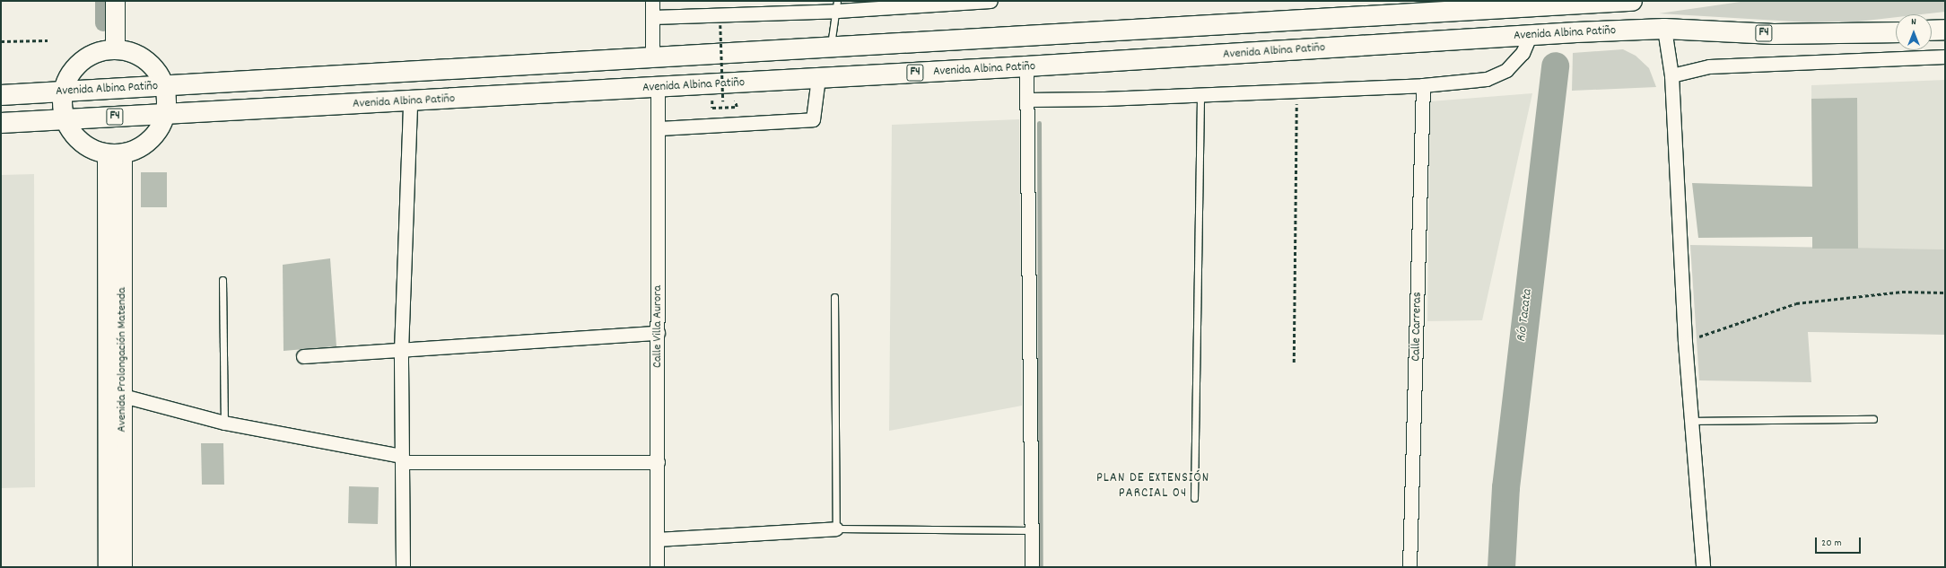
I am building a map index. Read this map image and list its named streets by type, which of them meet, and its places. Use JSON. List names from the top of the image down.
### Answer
{
  "streets": {
    "highway": ["Avenida Albina Patiño", "F4"],
    "main road": ["Avenida Prolongación Matenda"],
    "street": ["Calle Villa Aurora", "Calle Carreras"]
  },
  "crossings": [
    ["Avenida Albina Patiño", "Calle Villa Aurora"]
  ],
  "districts": ["PLAN DE EXTENSIÓN PARCIAL 04"],
  "water": ["Río Tacata"],
  "scale_bar": "20 m",
  "north": "top"
}
